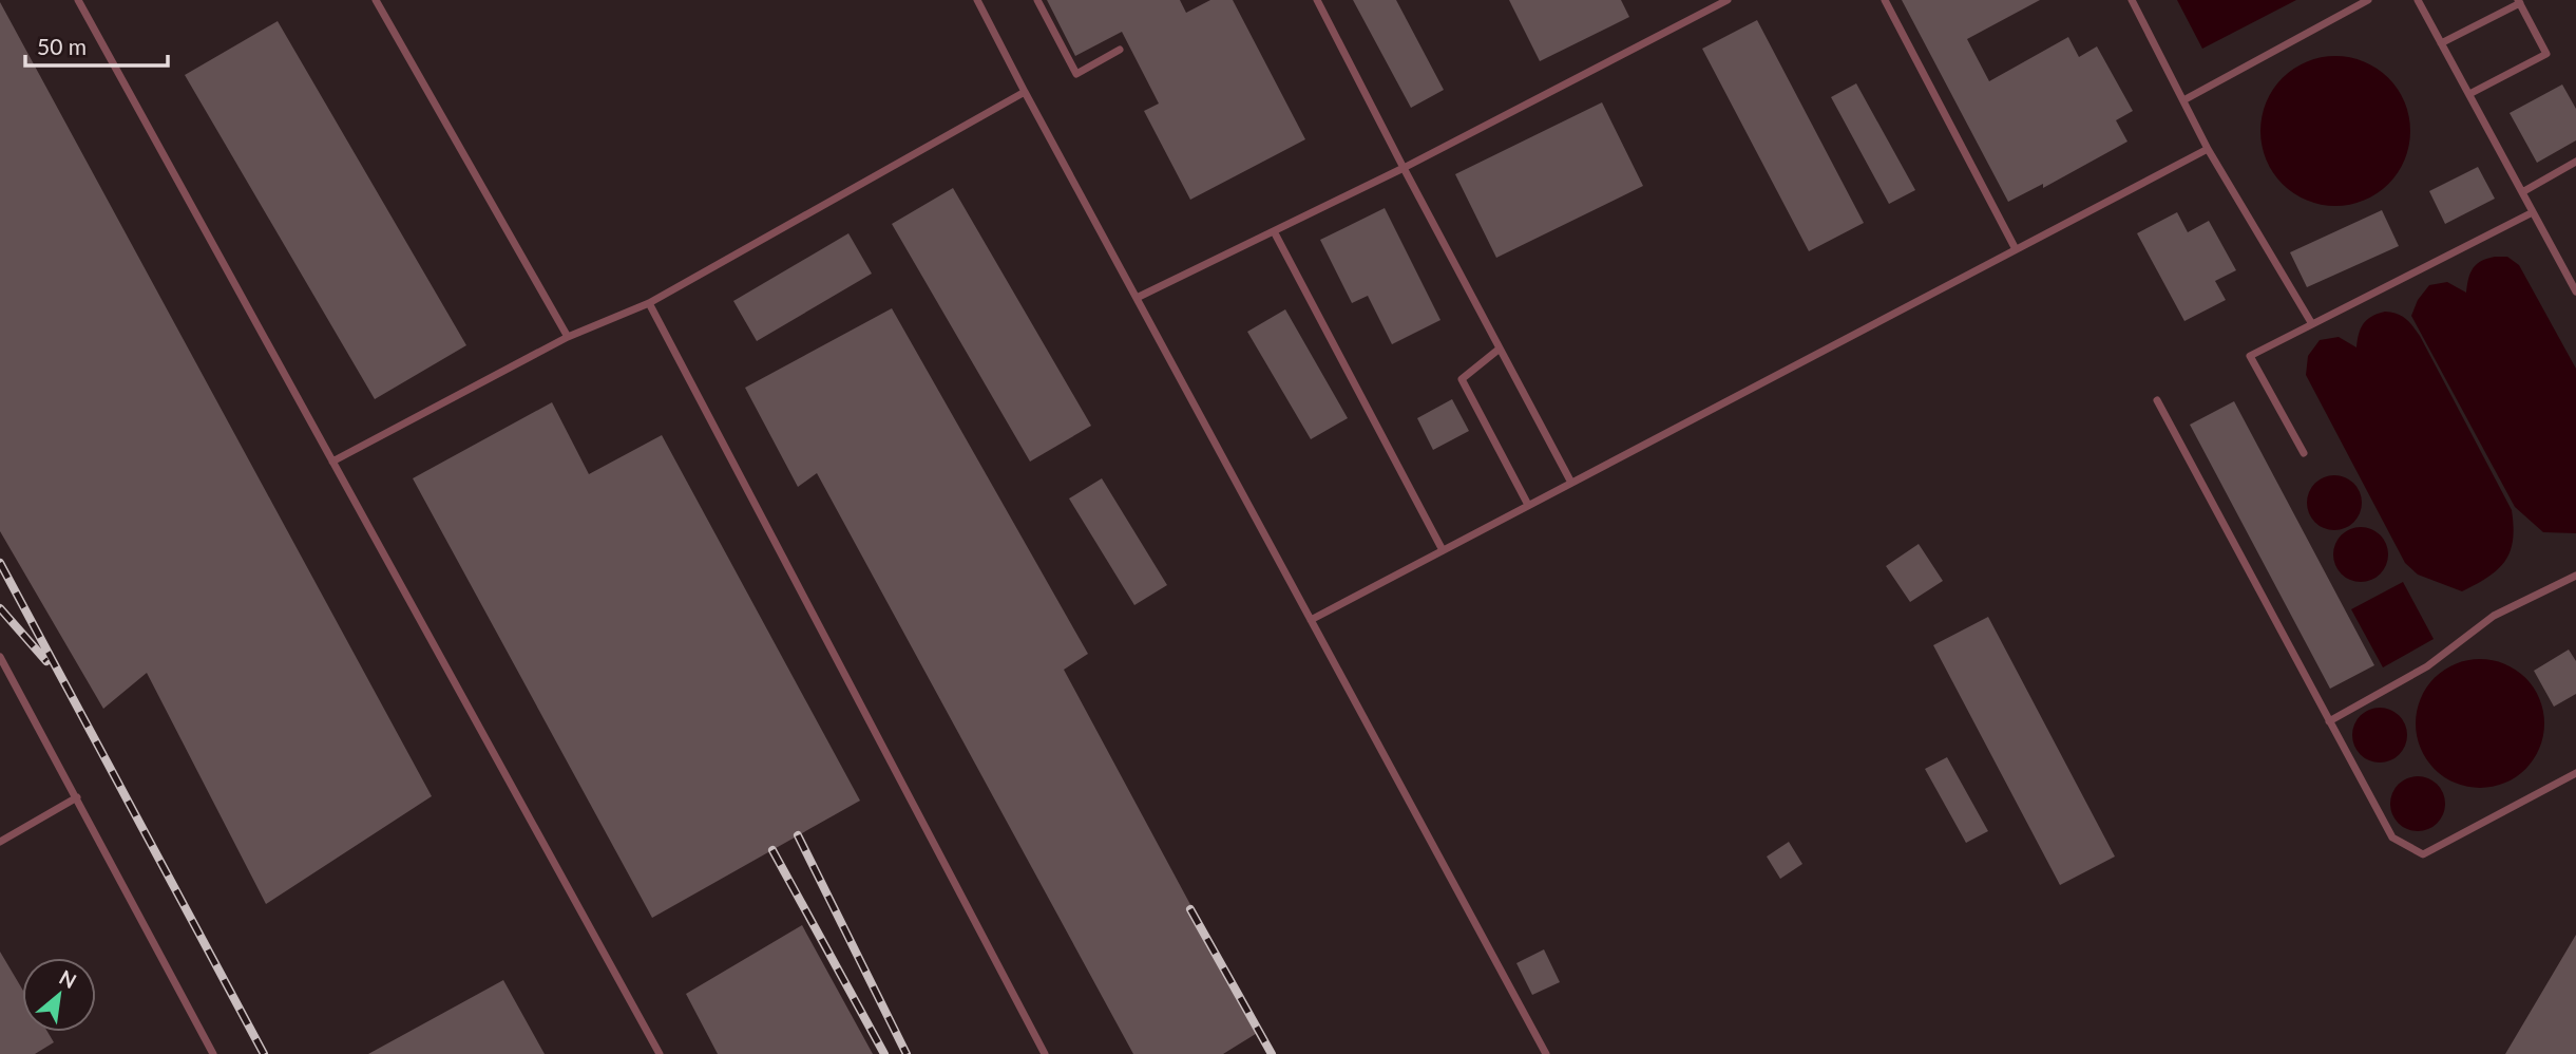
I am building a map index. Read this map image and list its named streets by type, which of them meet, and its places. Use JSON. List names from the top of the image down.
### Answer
{
  "scale_bar": "50 m",
  "north": "top right"
}
